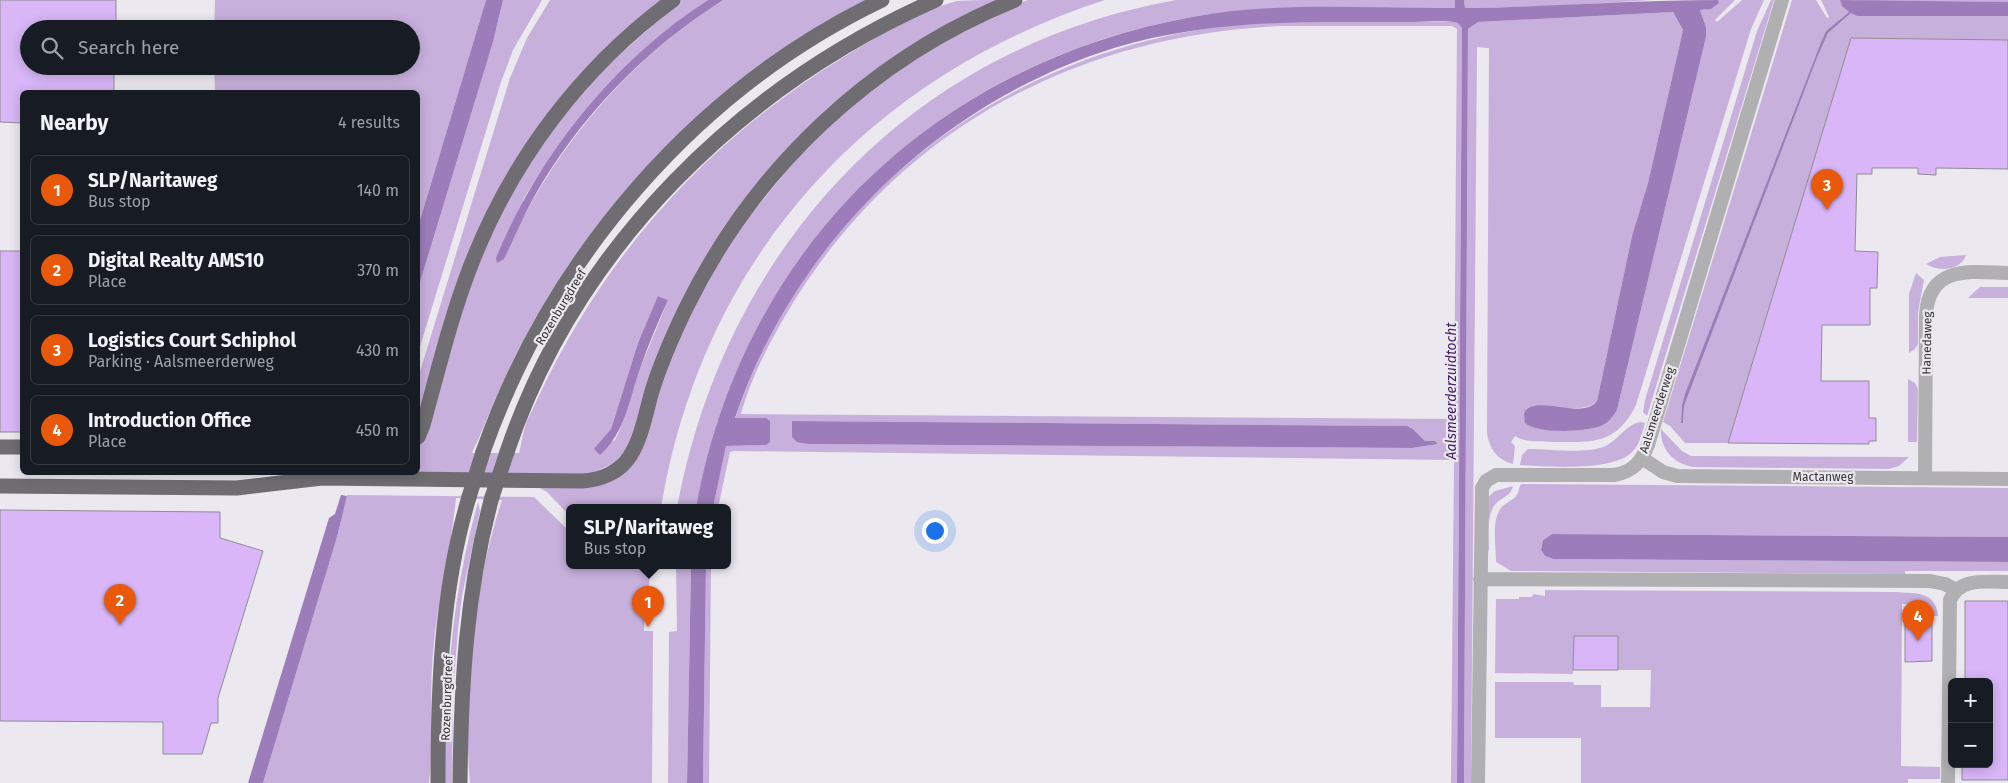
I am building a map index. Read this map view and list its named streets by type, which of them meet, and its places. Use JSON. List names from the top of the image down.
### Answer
{
  "streets": {
    "highway": ["Rozenburgdreef"],
    "street": ["Hanedaweg", "Aalsmeerderweg", "Mactanweg"]
  },
  "crossings": [
    ["Hanedaweg", "Mactanweg"],
    ["Aalsmeerderweg", "Mactanweg"]
  ],
  "water": ["Aalsmeerderzuidtocht"],
  "page": {
    "search": "Search here",
    "heading": ["Nearby", "4 results"],
    "list": [
      {
        "mark": "1",
        "name": "SLP/Naritaweg",
        "note": "Bus stop",
        "value": "140 m"
      },
      {
        "mark": "2",
        "name": "Digital Realty AMS10",
        "note": "Place",
        "value": "370 m"
      },
      {
        "mark": "3",
        "name": "Logistics Court Schiphol",
        "note": "Parking · Aalsmeerderweg",
        "value": "430 m"
      },
      {
        "mark": "4",
        "name": "Introduction Office",
        "note": "Place",
        "value": "450 m"
      }
    ],
    "pins": [
      "3",
      "2",
      "1",
      "4"
    ],
    "popup": ["SLP/Naritaweg", "Bus stop"],
    "map_buttons": ["+", "−"]
  }
}
